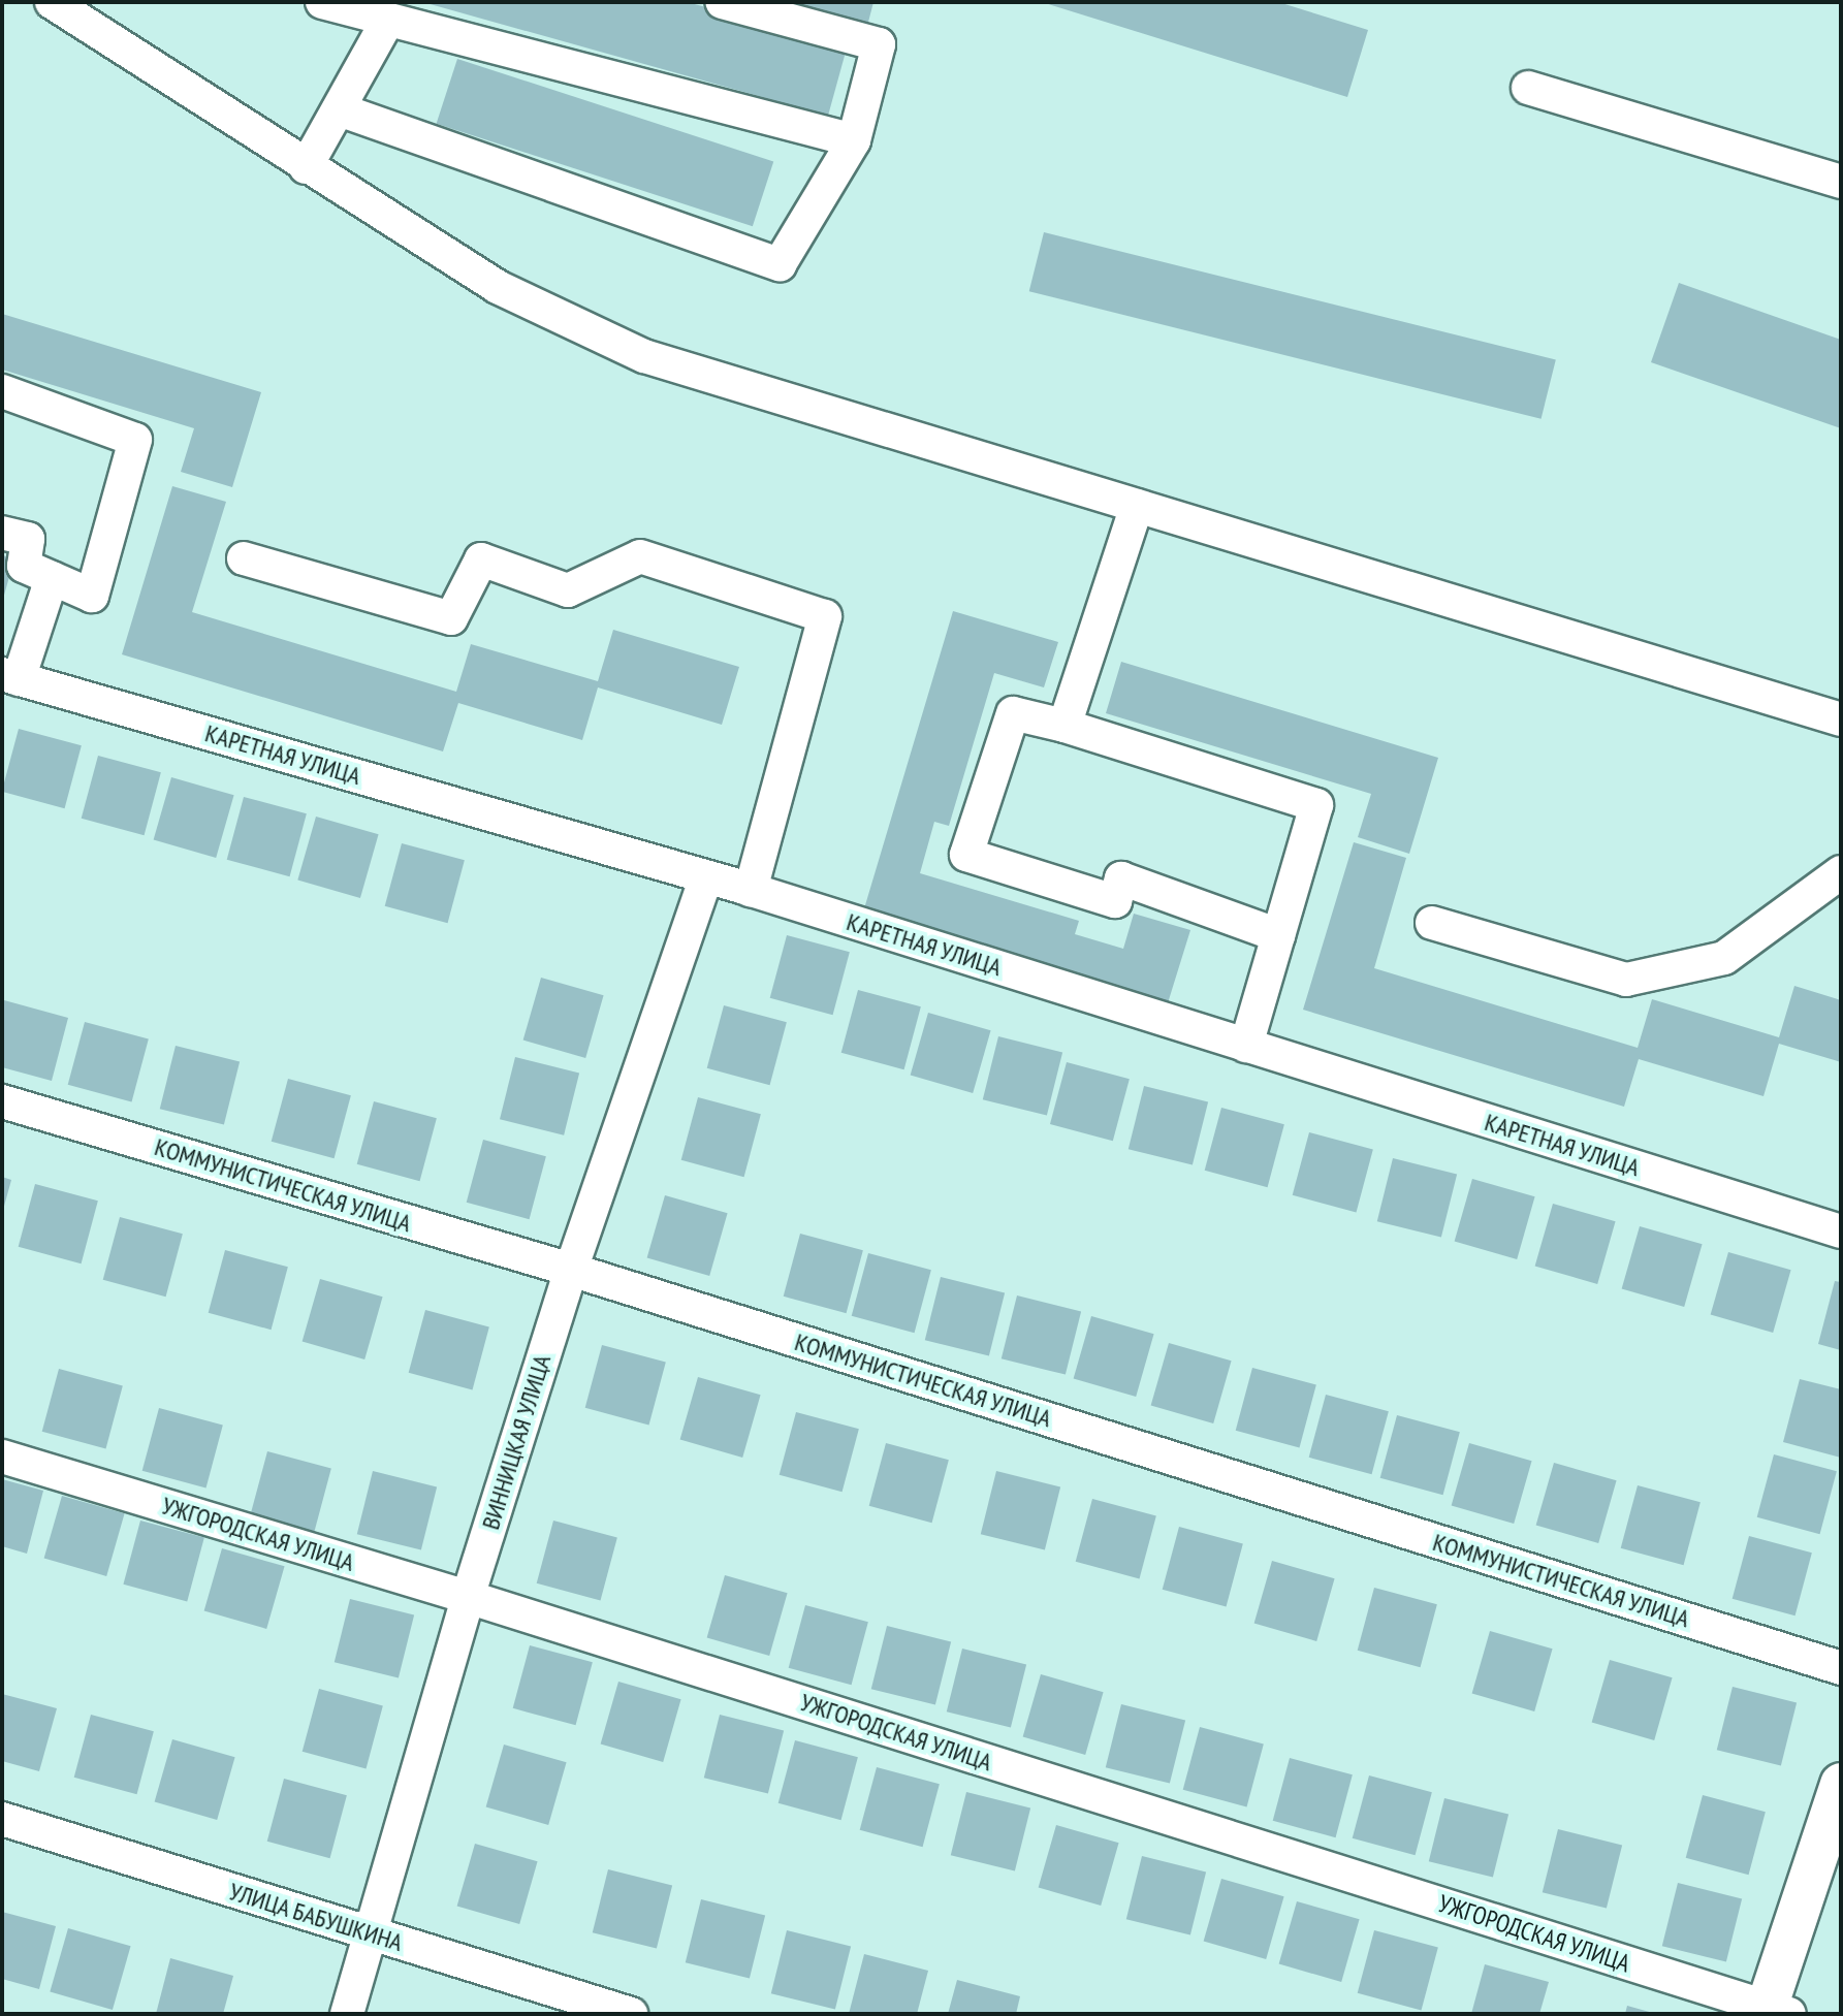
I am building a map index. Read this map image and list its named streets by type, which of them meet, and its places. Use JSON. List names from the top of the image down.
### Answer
{
  "streets": {
    "street": [
      "КАРЕТНАЯ УЛИЦА",
      "КОММУНИСТИЧЕСКАЯ УЛИЦА",
      "ВИННИЦКАЯ УЛИЦА",
      "УЖГОРОДСКАЯ УЛИЦА",
      "УЛИЦА БАБУШКИНА"
    ]
  },
  "crossings": [
    ["КАРЕТНАЯ УЛИЦА", "ВИННИЦКАЯ УЛИЦА"],
    ["КОММУНИСТИЧЕСКАЯ УЛИЦА", "ВИННИЦКАЯ УЛИЦА"],
    ["ВИННИЦКАЯ УЛИЦА", "УЖГОРОДСКАЯ УЛИЦА"],
    ["ВИННИЦКАЯ УЛИЦА", "УЛИЦА БАБУШКИНА"]
  ]
}
